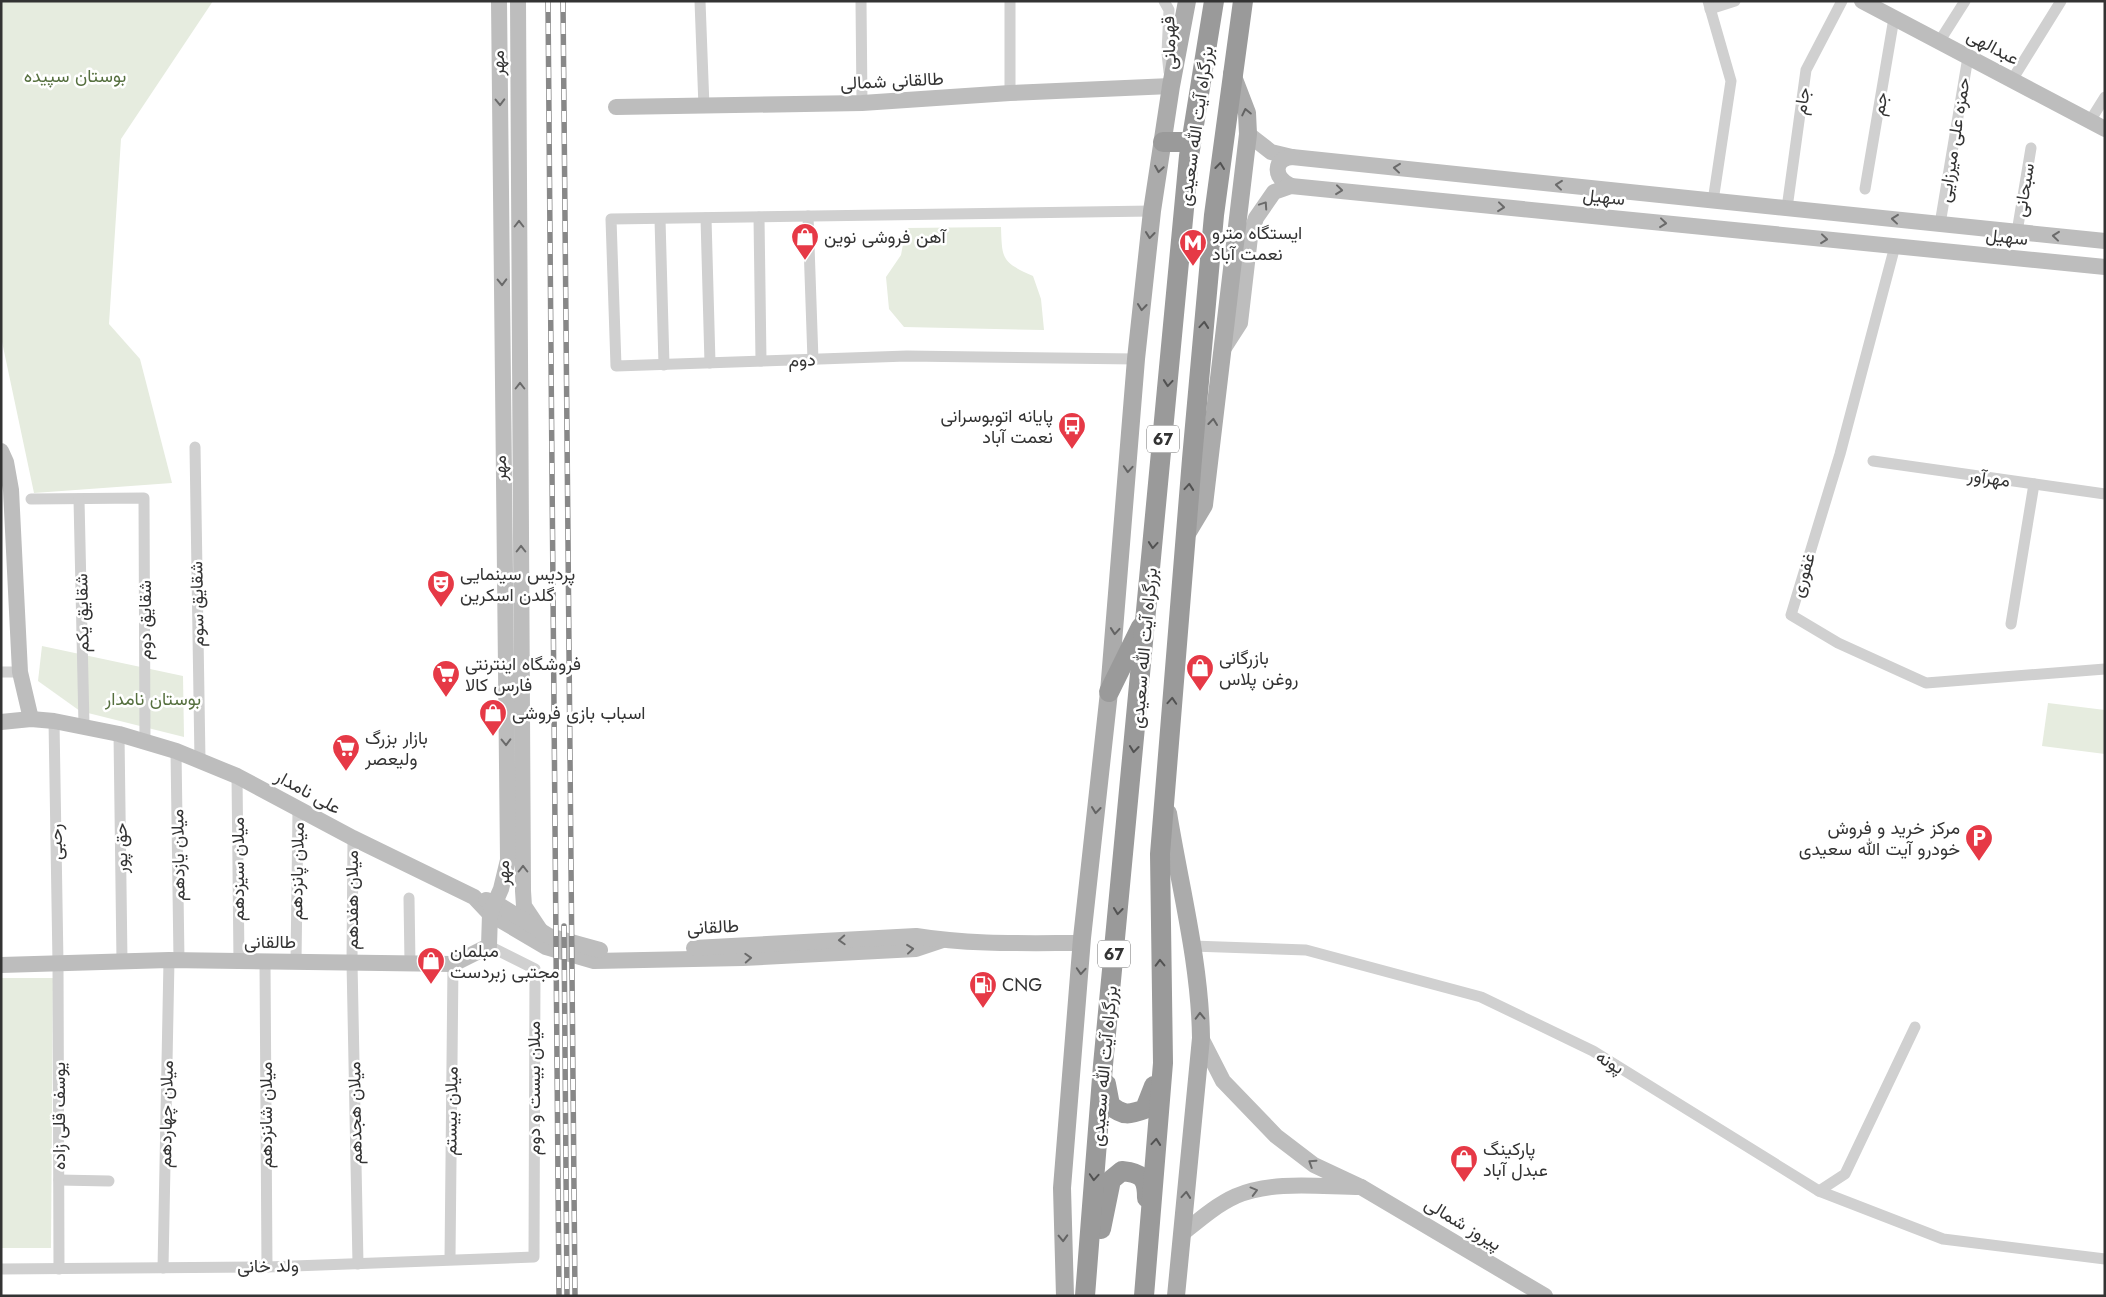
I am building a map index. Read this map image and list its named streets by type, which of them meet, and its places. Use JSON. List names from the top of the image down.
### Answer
{
  "streets": {
    "highway": ["بزرگراه آیت الله سعیدی", "67"],
    "street": [
      "قهرمانی",
      "عبدالهی",
      "مهر",
      "طالقانی شمالی",
      "جام",
      "جم",
      "حمزه علی میرزایی",
      "سبحانی",
      "سهیل",
      "دوم",
      "مهرآور",
      "غفوری",
      "شقایق سوم",
      "شقایق یکم",
      "شقایق دوم",
      "علی نامدار",
      "رحبی",
      "حق پور",
      "میلان یازدهم",
      "میلان سیزدهم",
      "میلان پانزدهم",
      "میلان هفدهم",
      "طالقانی",
      "پونه",
      "میلان بیست و دوم",
      "میلان بیستم",
      "میلان هجدهم",
      "میلان چهاردهم",
      "میلان شانزدهم",
      "یوسف قلی زاده",
      "پیروز شمالی",
      "ولد خانی"
    ]
  },
  "crossings": [
    ["قهرمانی", "طالقانی شمالی"],
    ["عبدالهی", "جم"],
    ["عبدالهی", "حمزه علی میرزایی"],
    ["مهر", "طالقانی"],
    ["جام", "سهیل"],
    ["حمزه علی میرزایی", "سهیل"],
    ["سبحانی", "سهیل"],
    ["سهیل", "غفوری"],
    ["شقایق سوم", "علی نامدار"],
    ["شقایق یکم", "شقایق دوم"],
    ["شقایق یکم", "علی نامدار"],
    ["شقایق دوم", "علی نامدار"],
    ["علی نامدار", "رحبی"],
    ["علی نامدار", "حق پور"],
    ["علی نامدار", "میلان یازدهم"],
    ["علی نامدار", "میلان سیزدهم"],
    ["علی نامدار", "میلان پانزدهم"],
    ["علی نامدار", "میلان هفدهم"],
    ["علی نامدار", "طالقانی"],
    ["رحبی", "طالقانی"],
    ["رحبی", "یوسف قلی زاده"],
    ["حق پور", "طالقانی"],
    ["میلان یازدهم", "طالقانی"],
    ["میلان یازدهم", "میلان چهاردهم"],
    ["میلان سیزدهم", "طالقانی"],
    ["میلان پانزدهم", "طالقانی"],
    ["میلان هفدهم", "طالقانی"],
    ["میلان هفدهم", "میلان هجدهم"],
    ["طالقانی", "میلان بیست و دوم"],
    ["طالقانی", "میلان بیستم"],
    ["طالقانی", "میلان هجدهم"],
    ["طالقانی", "میلان چهاردهم"],
    ["طالقانی", "میلان شانزدهم"],
    ["طالقانی", "یوسف قلی زاده"],
    ["میلان بیست و دوم", "ولد خانی"],
    ["میلان بیستم", "ولد خانی"],
    ["میلان هجدهم", "ولد خانی"],
    ["میلان چهاردهم", "ولد خانی"],
    ["میلان شانزدهم", "ولد خانی"],
    ["یوسف قلی زاده", "ولد خانی"]
  ],
  "one_way": ["پیروز شمالی"],
  "parks": ["بوستان سپیده", "بوستان نامدار"],
  "places": {
    "shop": [
      "آهن فروشی نوین",
      "بازرگانی روغن پلاس",
      "اسباب بازی فروشی",
      "مبلمان مجتبی زبردست",
      "پارکینگ عبدل آباد"
    ],
    "metro station": ["ایستگاه مترو نعمت آباد"],
    "bus stop": ["پایانه اتوبوسرانی نعمت آباد"],
    "theatre": ["پردیس سینمایی گلدن اسکرین"],
    "supermarket": ["فروشگاه اینترنتی فارس کالا", "بازار بزرگ ولیعصر"],
    "parking": ["مرکز خرید و فروش خودرو آیت الله سعیدی"],
    "fuel station": ["CNG"]
  }
}
